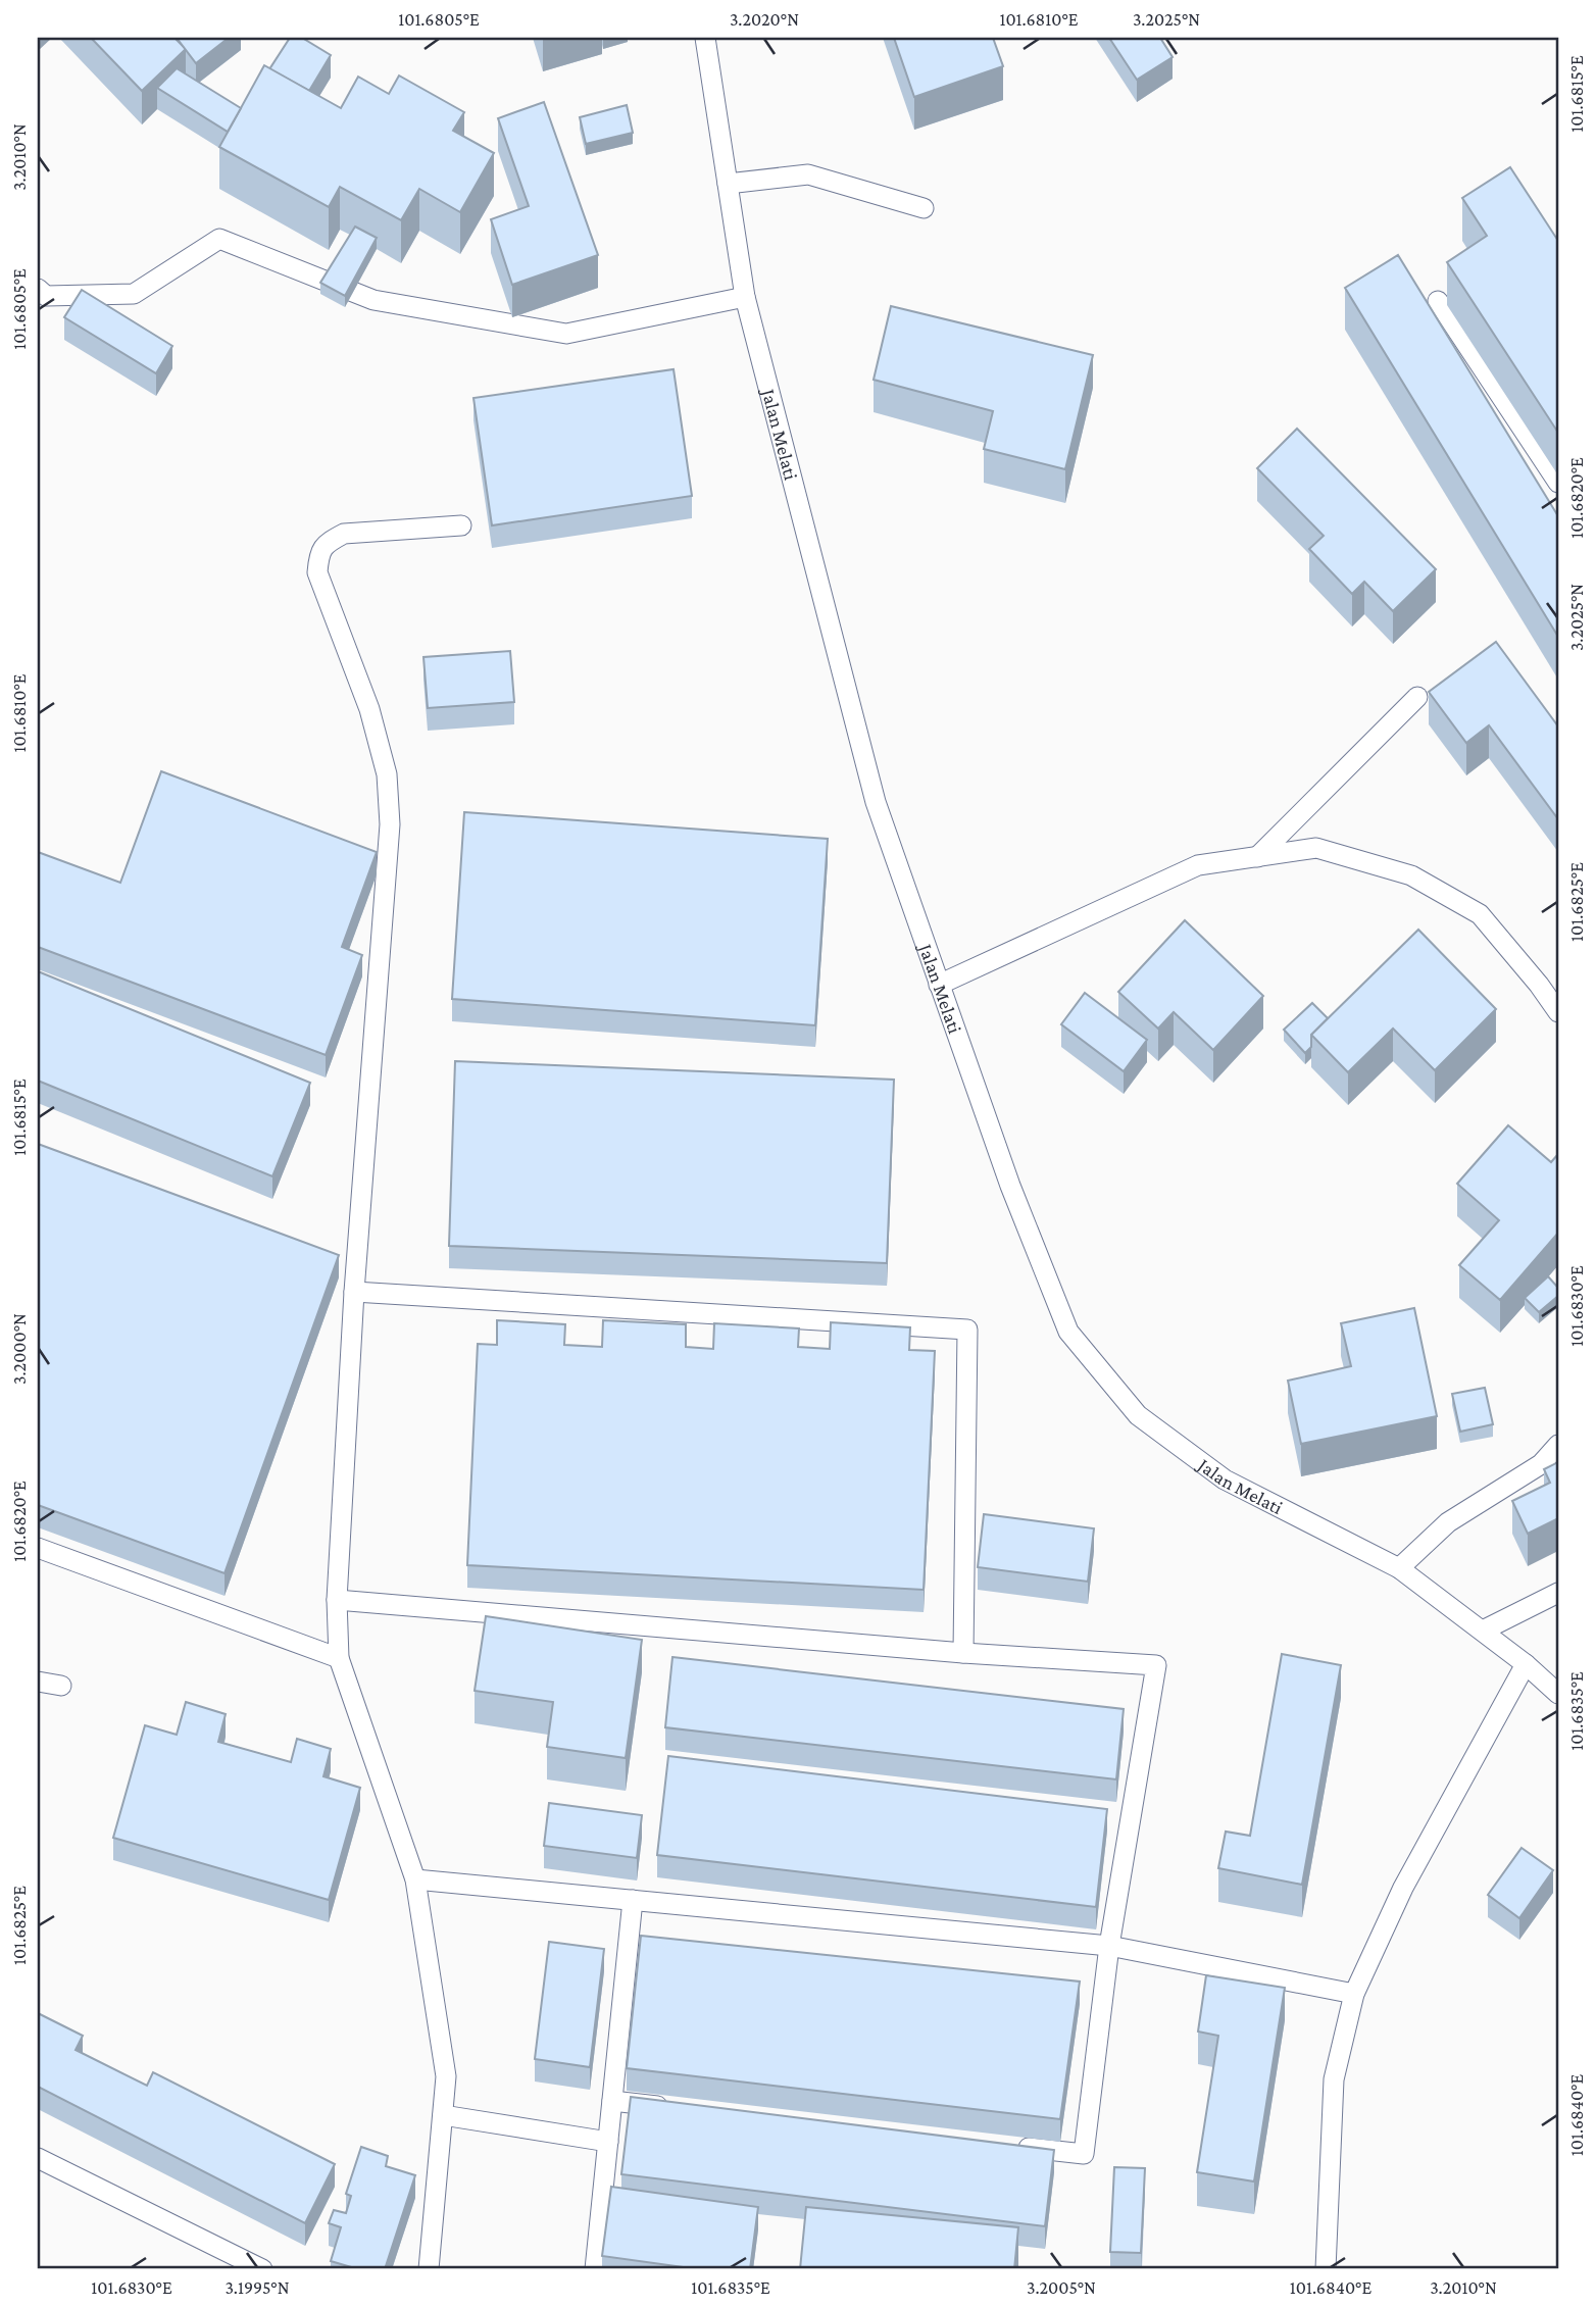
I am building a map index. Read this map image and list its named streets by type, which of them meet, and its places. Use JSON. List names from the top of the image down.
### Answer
{
  "streets": {
    "lane": ["Jalan Melati"]
  },
  "coordinates": [
    "101.6805°E",
    "3.2020°N",
    "101.6810°E",
    "3.2025°N",
    "101.6815°E",
    "3.2010°N",
    "101.6820°E",
    "101.6825°E",
    "101.6830°E",
    "3.2000°N",
    "101.6835°E",
    "101.6840°E",
    "3.1995°N",
    "3.2005°N"
  ]
}
